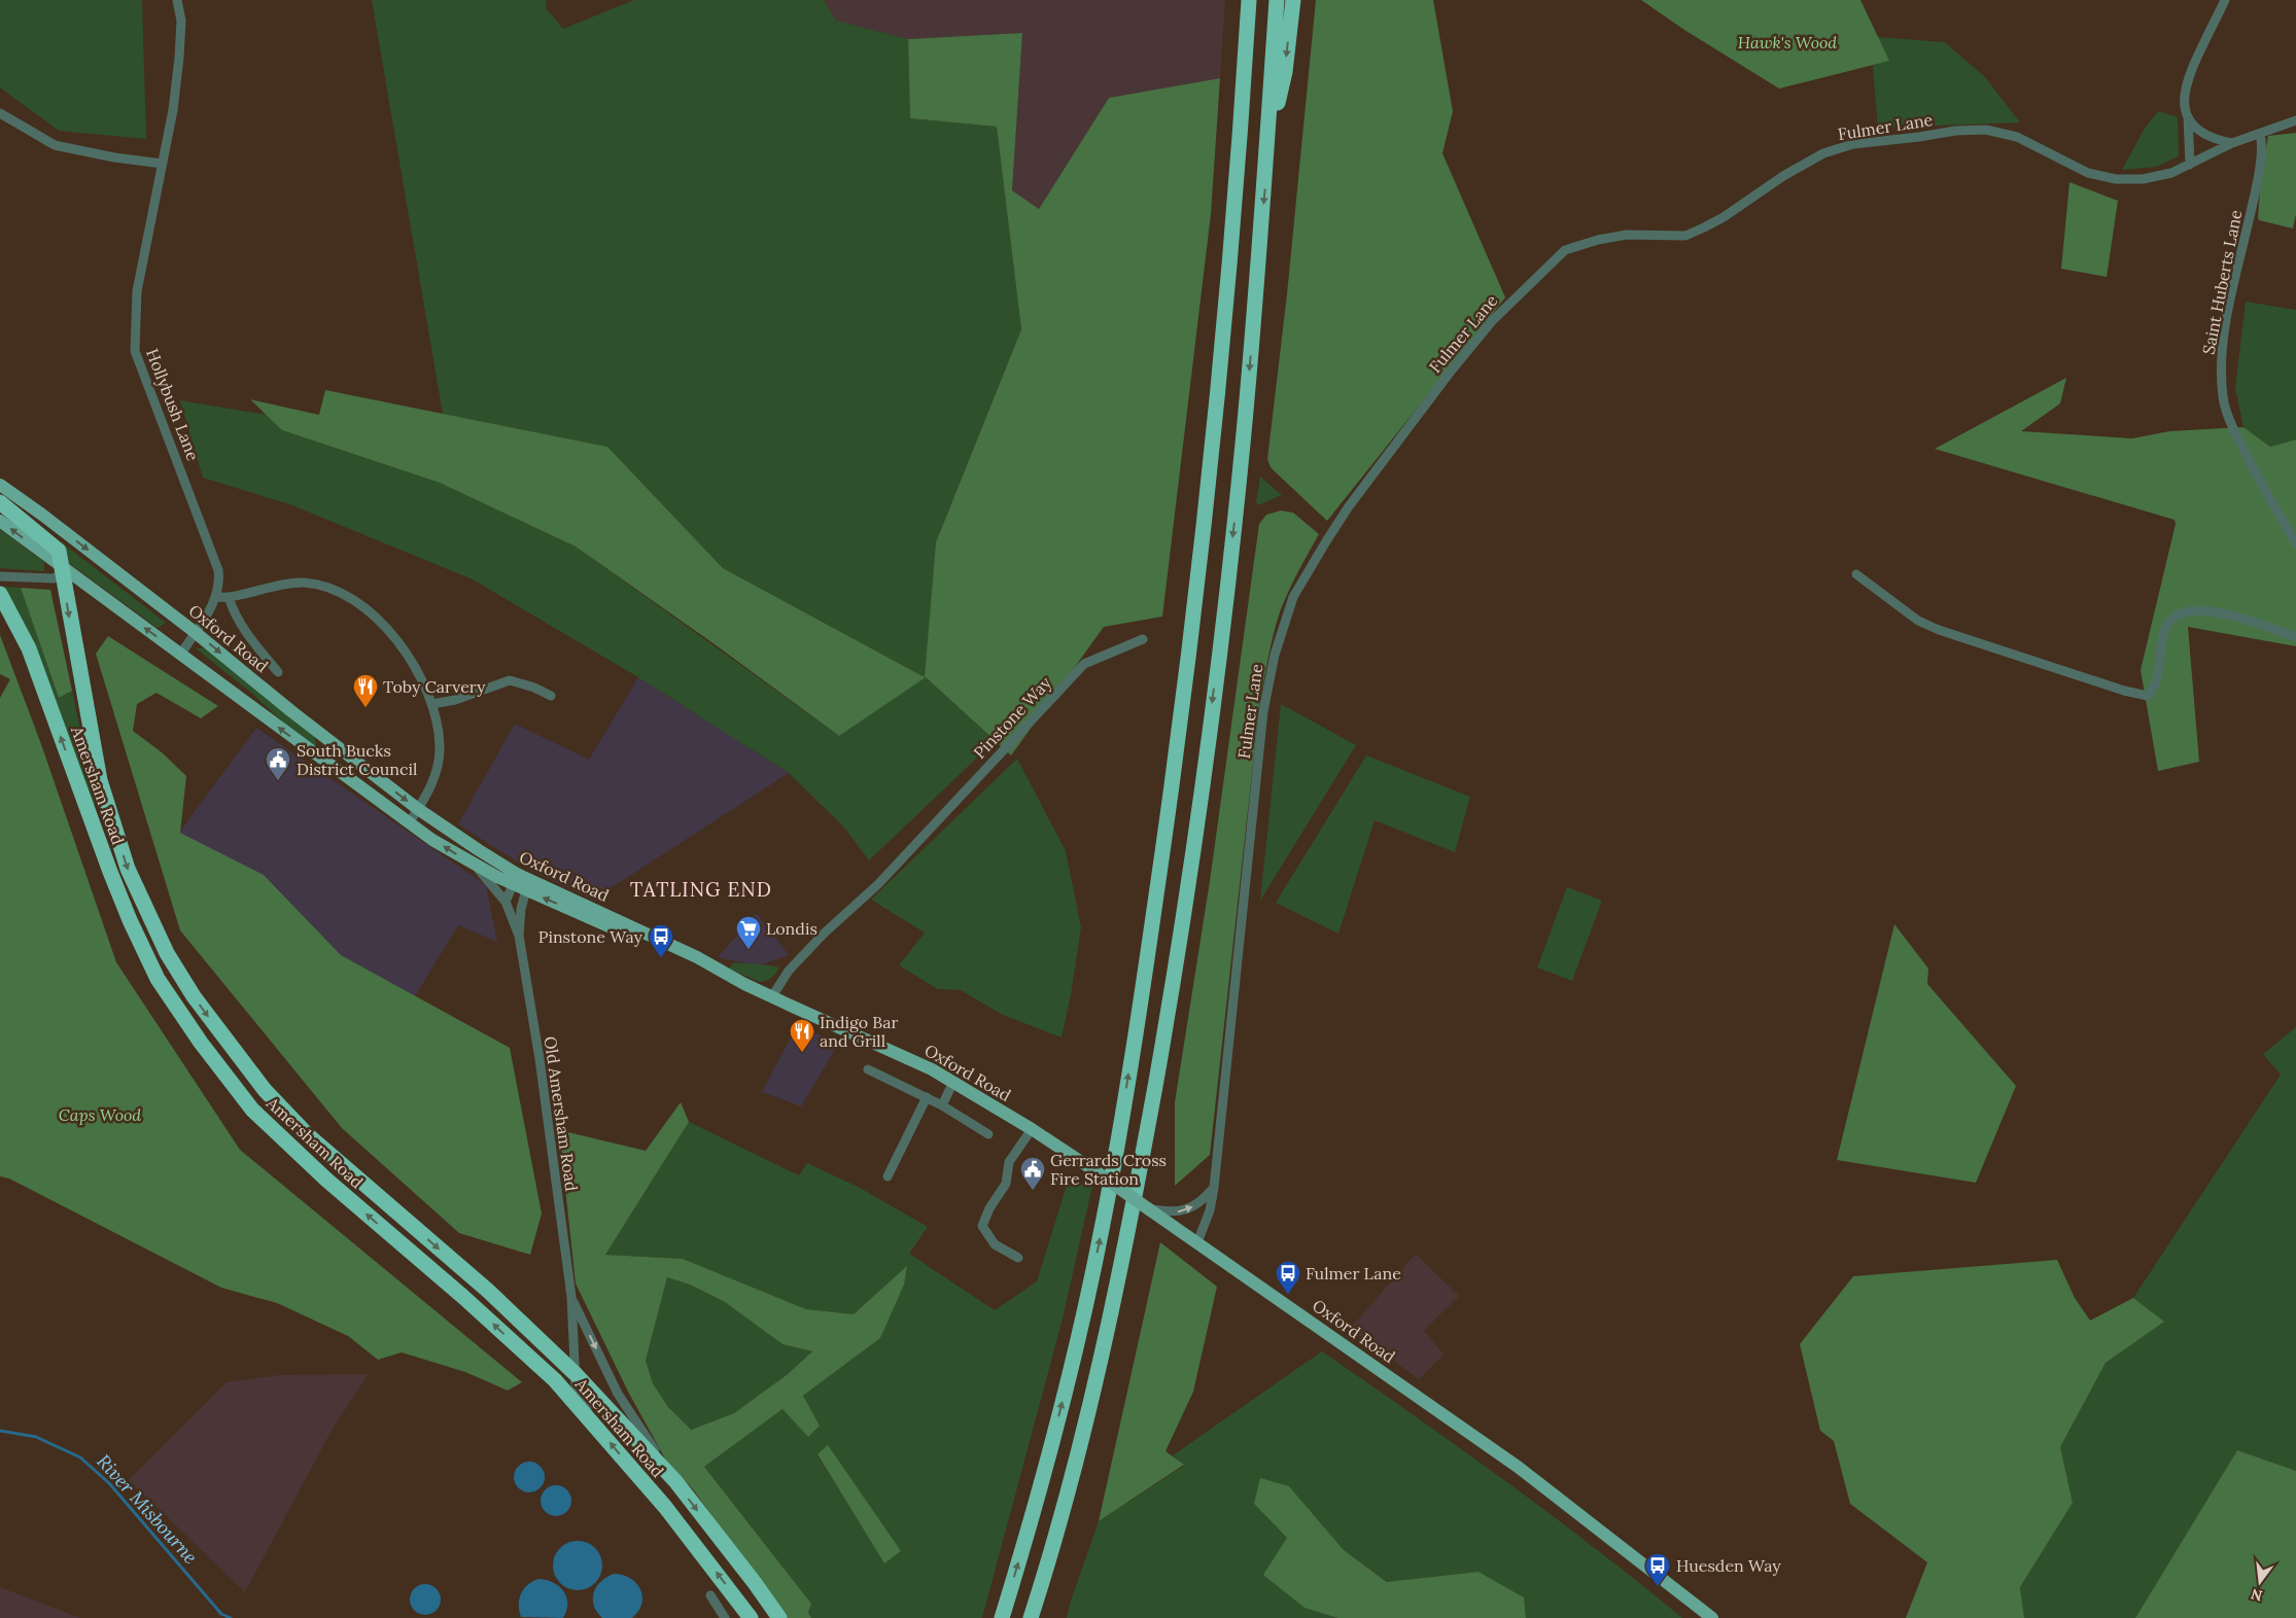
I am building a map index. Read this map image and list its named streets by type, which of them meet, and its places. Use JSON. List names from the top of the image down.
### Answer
{
  "streets": {
    "highway": ["Amersham Road"],
    "main road": ["Oxford Road"],
    "street": [
      "Fulmer Lane",
      "Saint Huberts Lane",
      "Hollybush Lane",
      "Pinstone Way",
      "Old Amersham Road"
    ]
  },
  "crossings": [
    ["Fulmer Lane", "Saint Huberts Lane"],
    ["Fulmer Lane", "Oxford Road"],
    ["Hollybush Lane", "Oxford Road"],
    ["Oxford Road", "Pinstone Way"],
    ["Oxford Road", "Old Amersham Road"],
    ["Amersham Road", "Old Amersham Road"]
  ],
  "districts": ["TATLING END"],
  "water": ["River Misbourne"],
  "parks": ["Hawk's Wood", "Caps Wood"],
  "places": {
    "restaurant": ["Toby Carvery", "Indigo Bar and Grill"],
    "public building": ["South Bucks District Council", "Gerrards Cross Fire Station"],
    "supermarket": ["Londis"],
    "bus stop": ["Pinstone Way", "Fulmer Lane", "Huesden Way"]
  },
  "north": "bottom"
}
